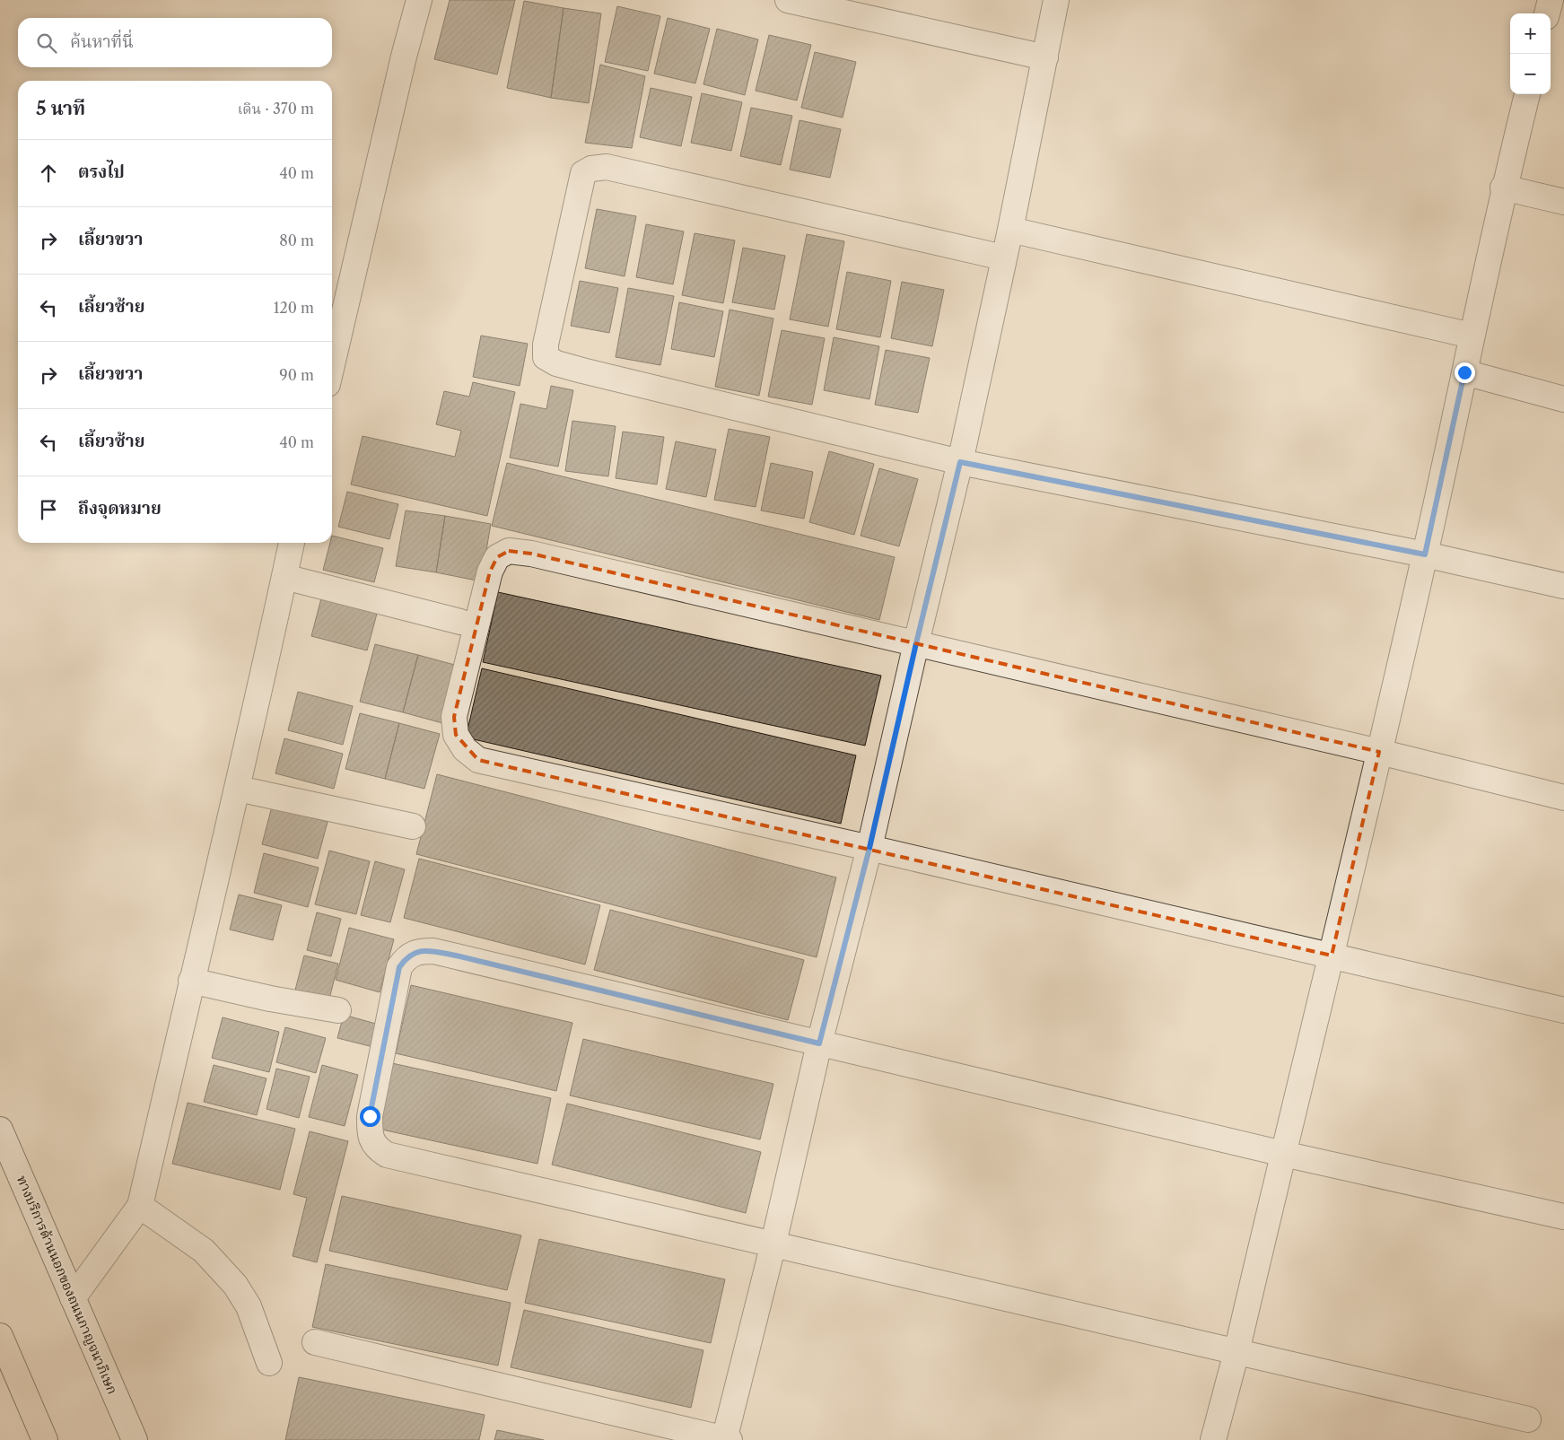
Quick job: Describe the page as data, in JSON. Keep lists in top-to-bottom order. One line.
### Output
{"streets":{"street":["ทางบริการด้านนอกของถนนกาญจนาภิเษก"]},"page":{"map_buttons":["+","−"],"search":"ค้นหาที่นี่","heading":["5 นาที","เดิน · 370 m"],"list":[["ตรงไป","40 m"],["เลี้ยวขวา","80 m"],["เลี้ยวซ้าย","120 m"],["เลี้ยวขวา","90 m"],["เลี้ยวซ้าย","40 m"],"ถึงจุดหมาย"]}}
